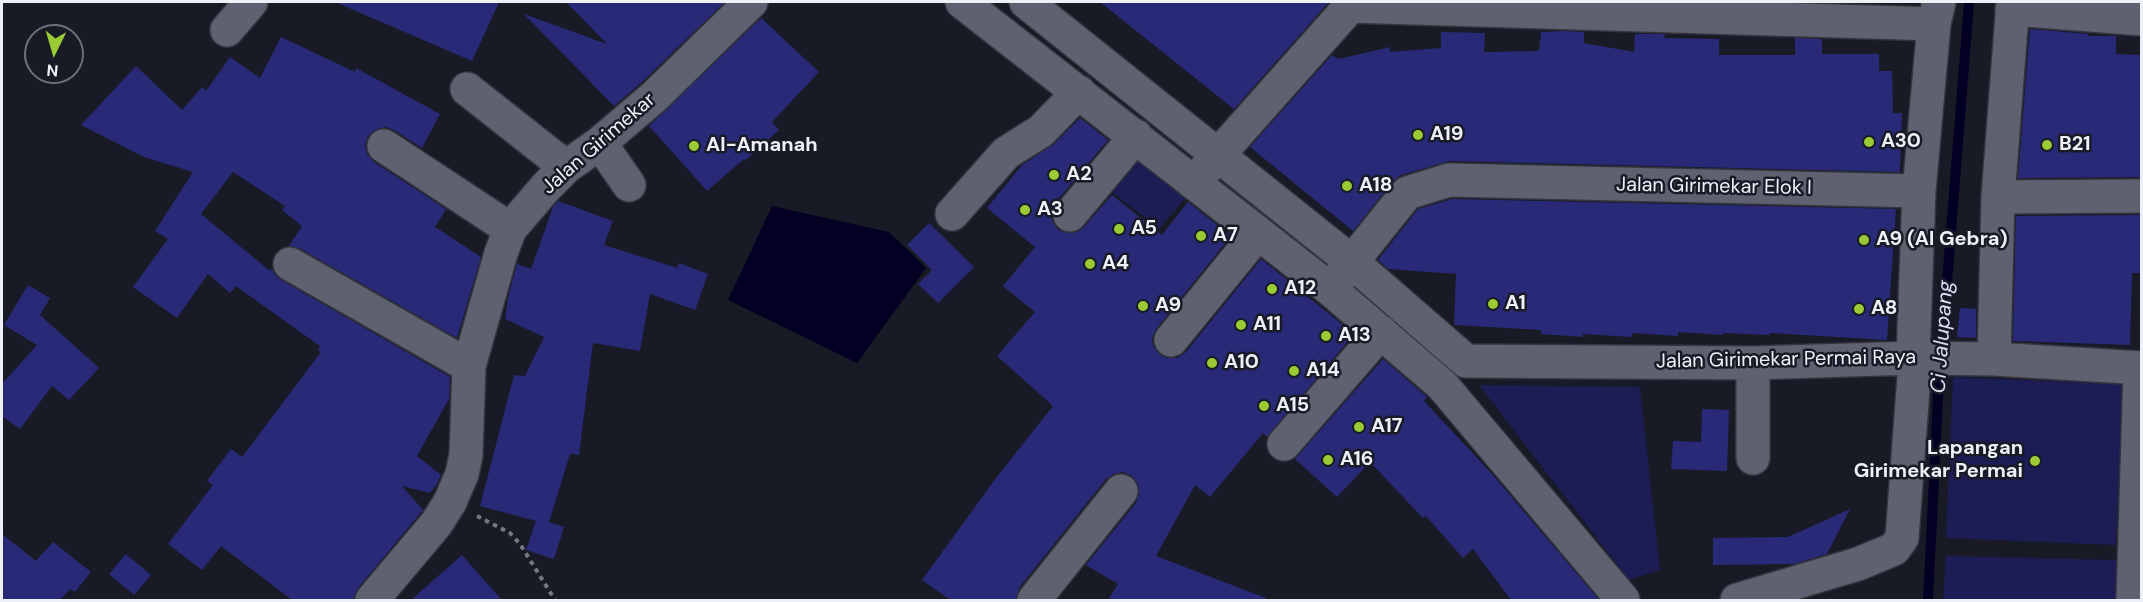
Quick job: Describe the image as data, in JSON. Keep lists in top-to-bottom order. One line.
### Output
{"streets":{"street":["Jalan Girimekar","Jalan Girimekar Elok I","Jalan Girimekar Permai Raya"]},"water":["Ci Jalupang"],"places":["A19","A30","B21","Al-Amanah","A2","A18","A3","A5","A7","A9 (Al Gebra)","A4","A12","A1","A9","A8","A11","A13","A10","A14","A15","A17","A16","Lapangan Girimekar Permai"],"north":"bottom"}
